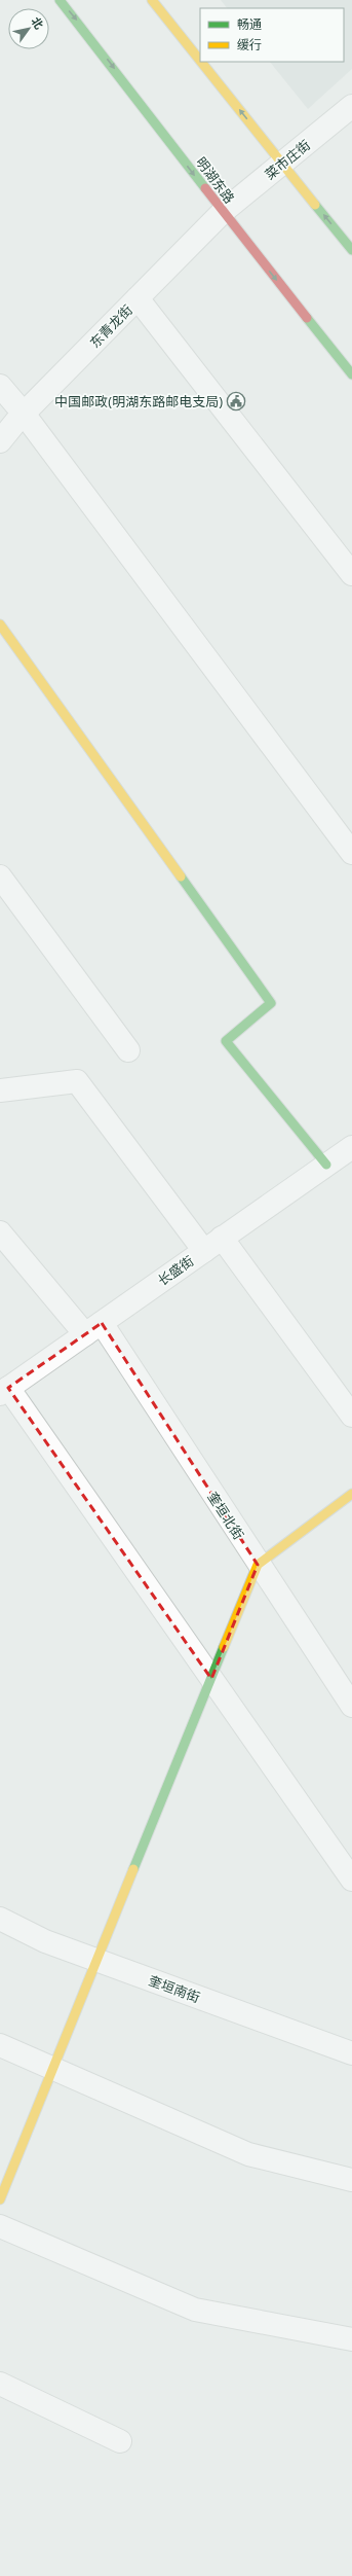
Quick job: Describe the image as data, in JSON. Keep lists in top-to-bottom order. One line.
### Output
{"streets":{"street":["菜市庄街","明湖东路","东青龙街","长盛街","奎垣北街","奎垣南街"]},"crossings":[["菜市庄街","明湖东路"],["菜市庄街","东青龙街"],["明湖东路","东青龙街"],["长盛街","奎垣北街"]],"places":{"public building":["中国邮政(明湖东路邮电支局)"]},"legend":["畅通","缓行"],"north":"top right"}
